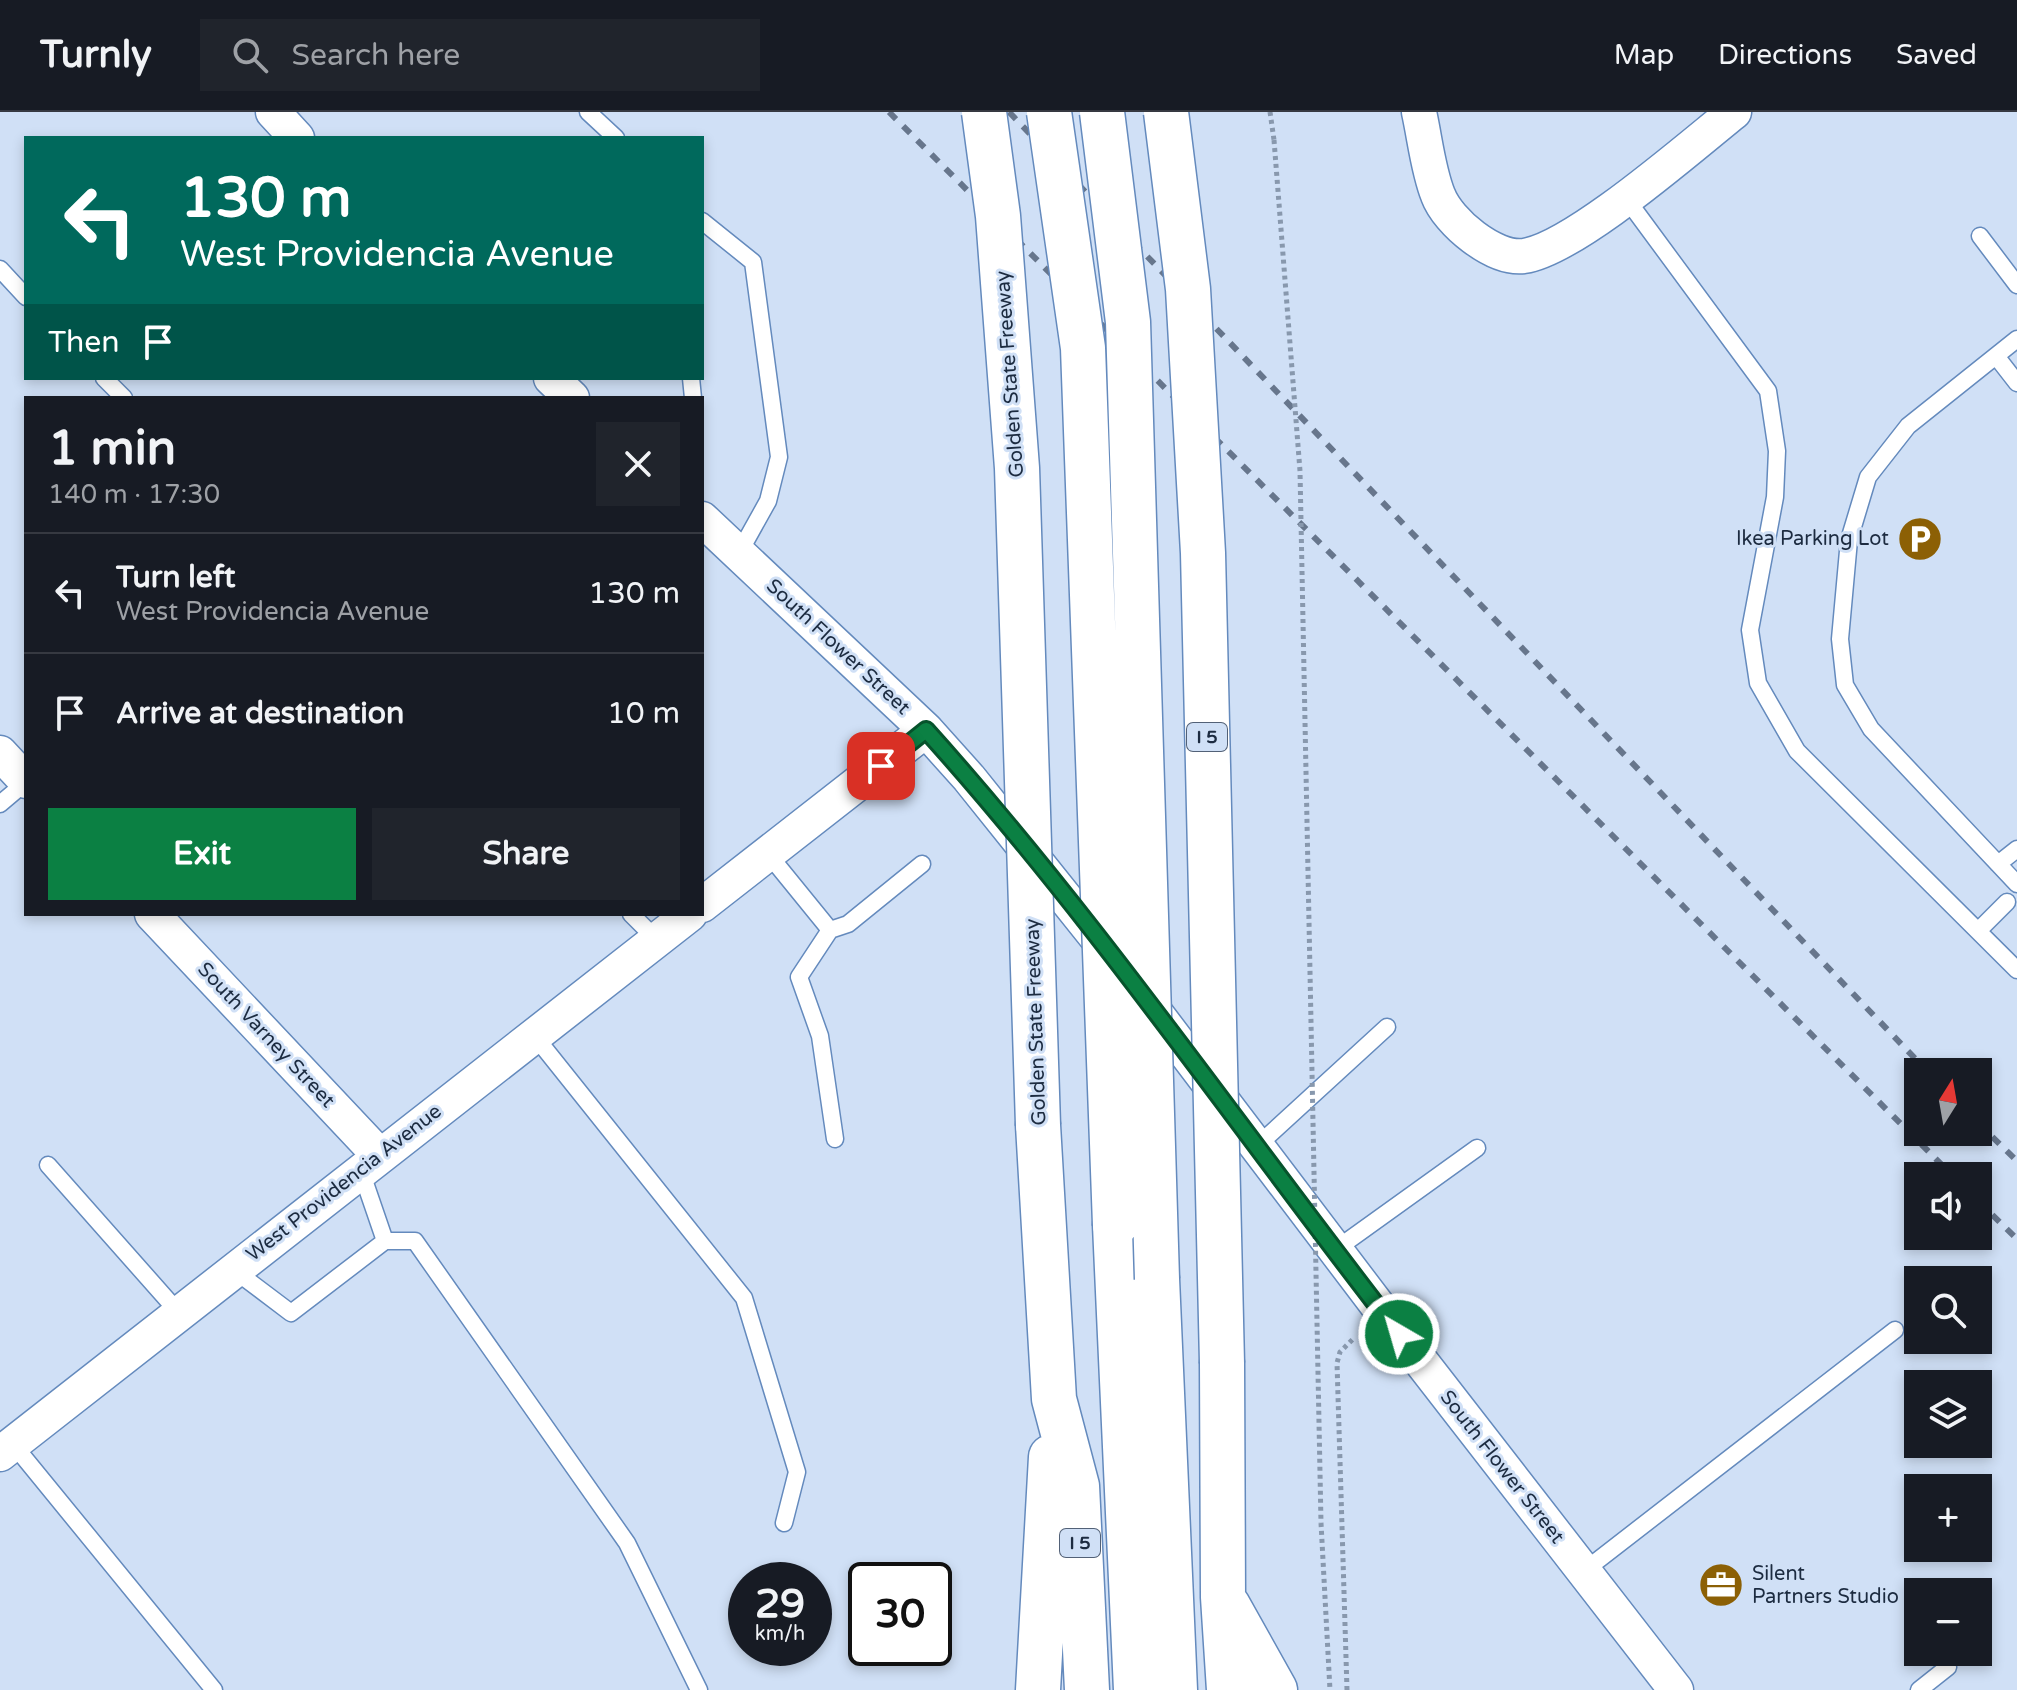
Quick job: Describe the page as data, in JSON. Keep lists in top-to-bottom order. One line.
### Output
{"streets":{"highway":["Golden State Freeway","I 5"],"street":["South Flower Street","South Varney Street","West Providencia Avenue"]},"crossings":[["South Varney Street","West Providencia Avenue"]],"places":{"parking":["Ikea Parking Lot"],"office":["Silent Partners Studio"]},"north":"top","page":{"header":"Turnly","search":"Search here","nav":["Map","Directions","Saved"],"turn":["130 m","West Providencia Avenue"],"then":"Then","heading":["1 min","140 m · 17:30"],"list":[{"name":"Turn left","note":"West Providencia Avenue","value":"130 m"},{"name":"Arrive at destination","value":"10 m"}],"buttons":["Exit","Share"],"map_buttons":["+","−"],"speed":"29 km/h","limit":"30"}}
